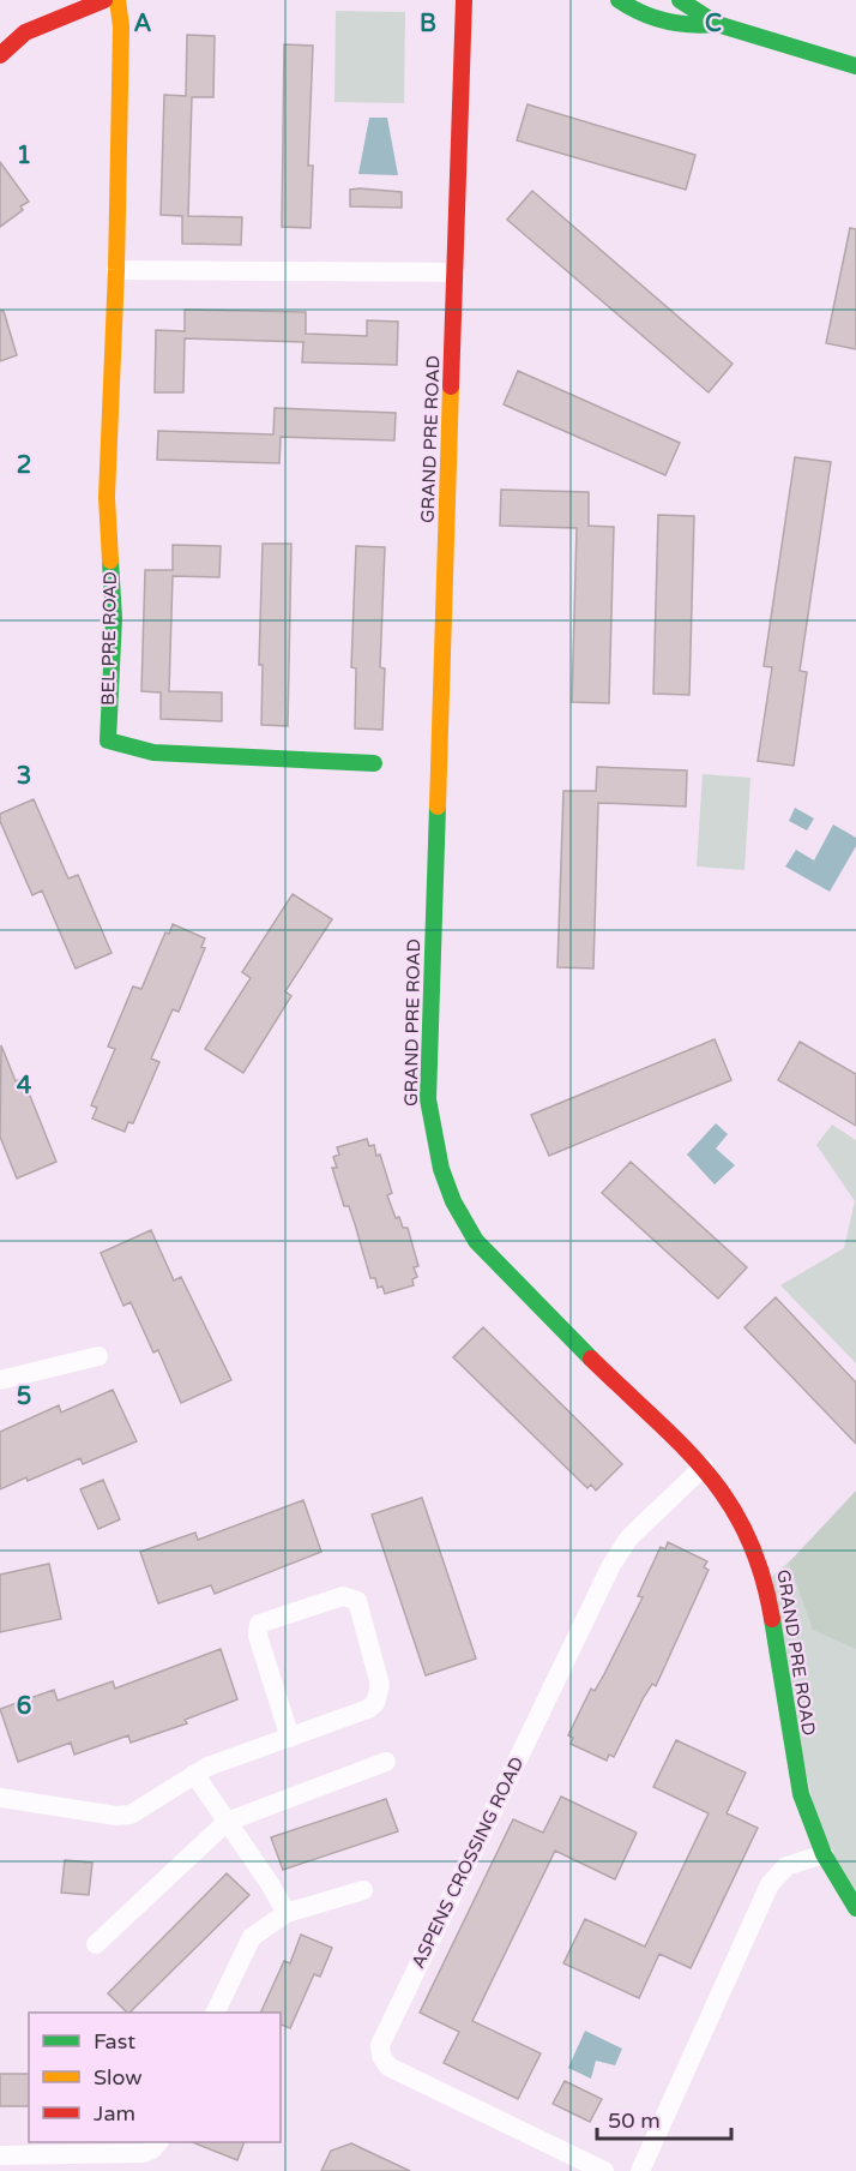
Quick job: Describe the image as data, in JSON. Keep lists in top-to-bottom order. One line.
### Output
{"streets":{"street":["GRAND PRE ROAD","BEL PRE ROAD","ASPENS CROSSING ROAD"]},"crossings":[["GRAND PRE ROAD","ASPENS CROSSING ROAD"]],"legend":["Fast","Slow","Jam"],"scale_bar":"50 m","grid":{"columns":["A","B","C"],"rows":["1","2","3","4","5","6"]}}
